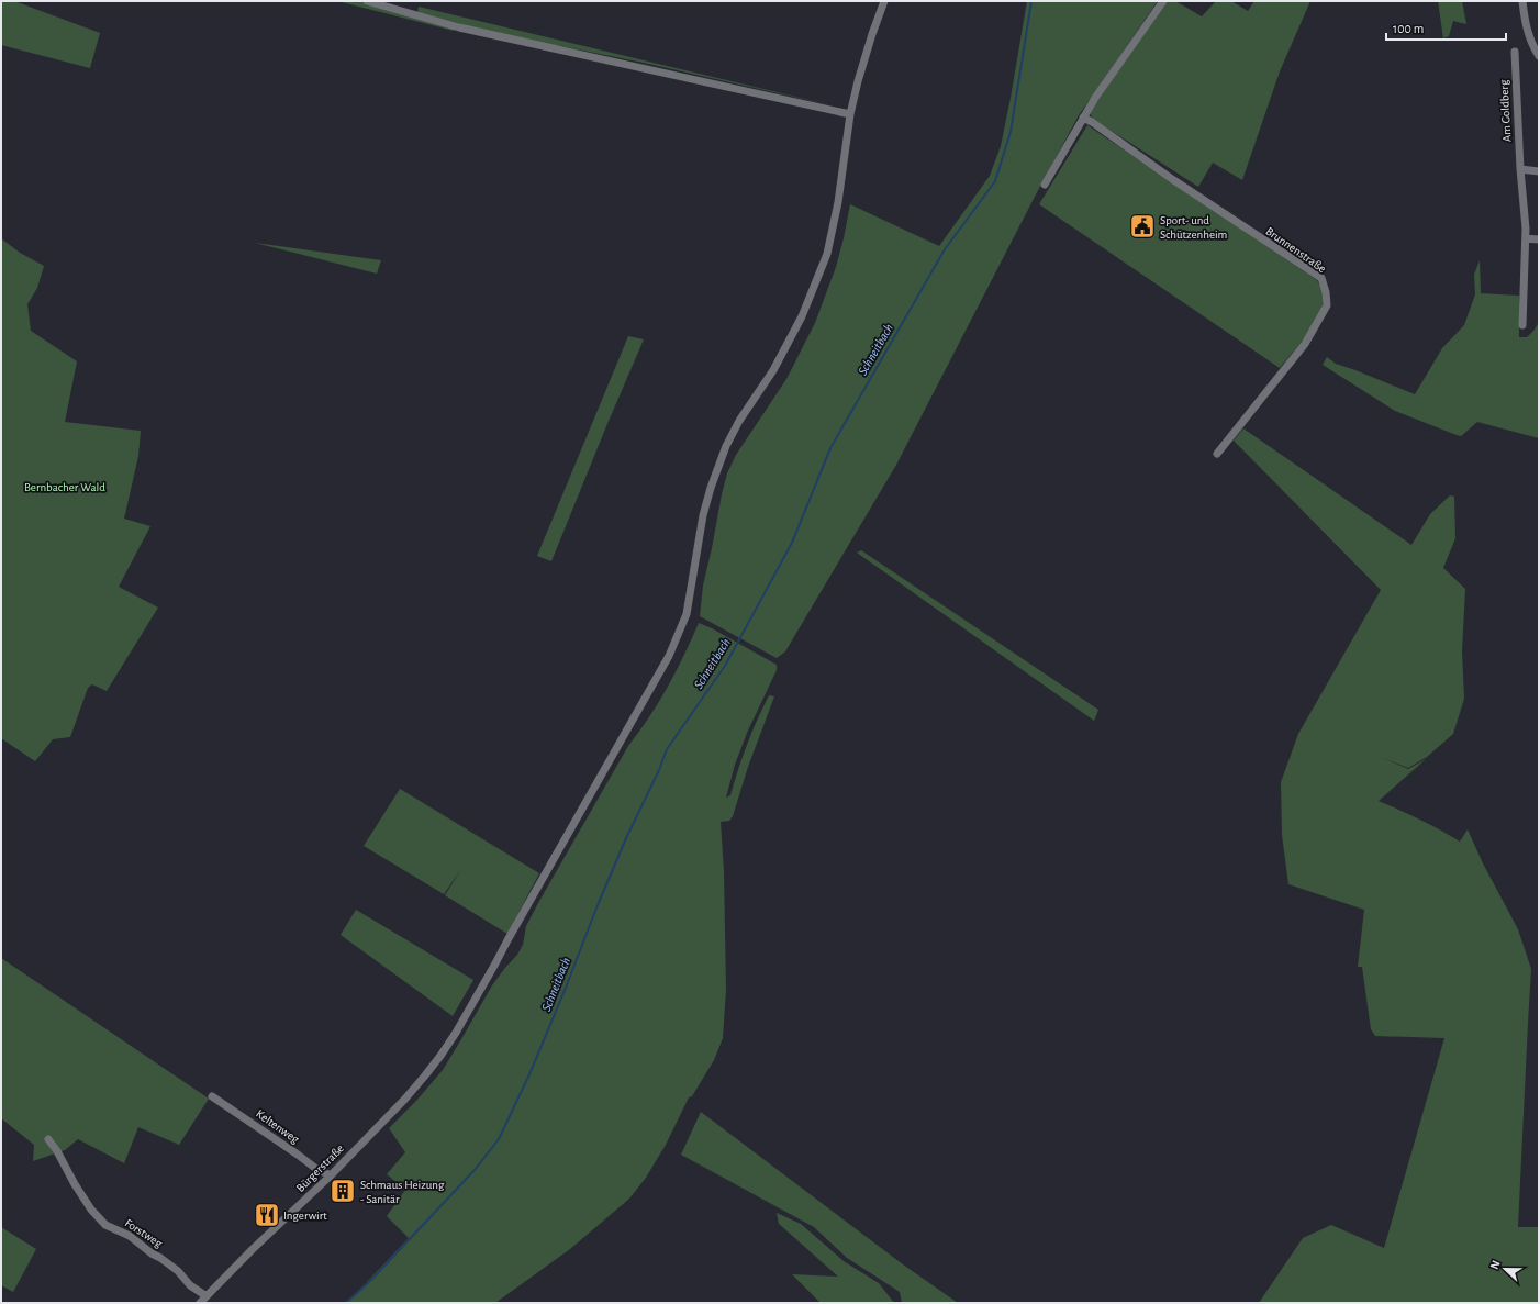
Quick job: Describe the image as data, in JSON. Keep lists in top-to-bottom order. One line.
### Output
{"streets":{"street":["Am Goldberg","Brunnenstraße","Keltenweg","Bürgerstraße","Forstweg"]},"crossings":[["Keltenweg","Bürgerstraße"],["Bürgerstraße","Forstweg"]],"water":["Schneitbach"],"parks":["Bernbacher Wald"],"places":{"public building":["Sport- und Schützenheim"],"building":["Schmaus Heizung - Sanitär"],"restaurant":["Ingerwirt"]},"scale_bar":"100 m","north":"left"}
